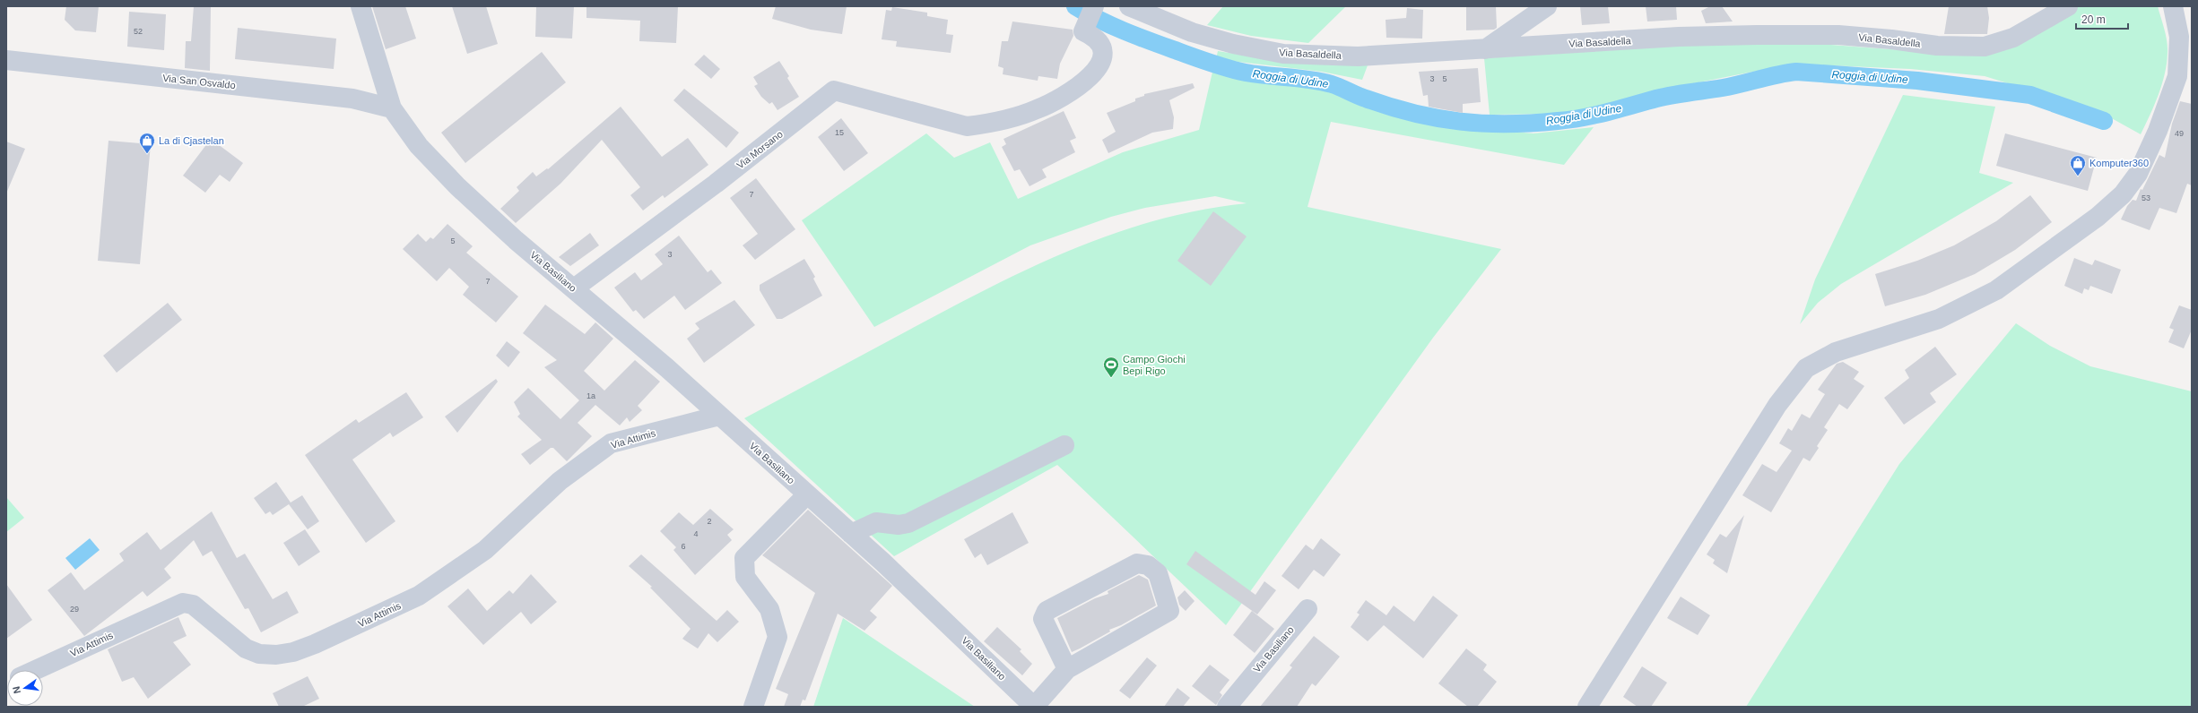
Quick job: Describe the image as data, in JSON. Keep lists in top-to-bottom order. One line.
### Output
{"streets":{"street":["Via Basaldella","Via San Osvaldo","Via Morsano","Via Basiliano","Via Attimis"]},"crossings":[["Via San Osvaldo","Via Basiliano"],["Via Morsano","Via Basiliano"],["Via Basiliano","Via Attimis"]],"water":["Roggia di Udine"],"places":{"shop":["La di Cjastelan","Komputer360"],"sports":["Campo Giochi Bepi Rigo"]},"house_numbers":["52","3","5","15","49","7","53","5","3","7","1a","2","4","6","29"],"scale_bar":"20 m","north":"left"}
